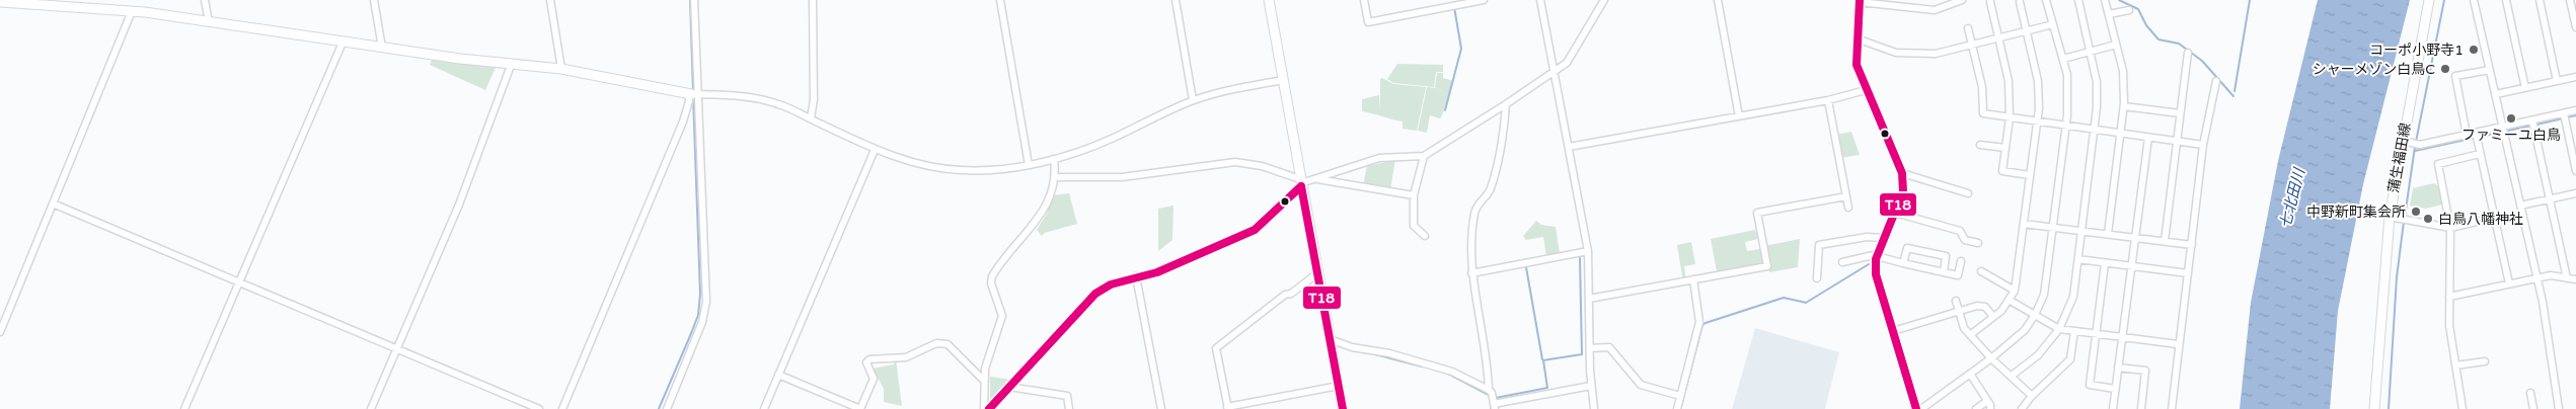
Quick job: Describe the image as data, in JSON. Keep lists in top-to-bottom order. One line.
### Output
{"streets":{"street":["蒲生福田線"]},"water":["七北田川"],"places":["コーポ小野寺1","シャーメゾン白鳥C","ファミーユ白鳥","中野新町集会所","白鳥八幡神社"],"lines":["transit line T18"]}
